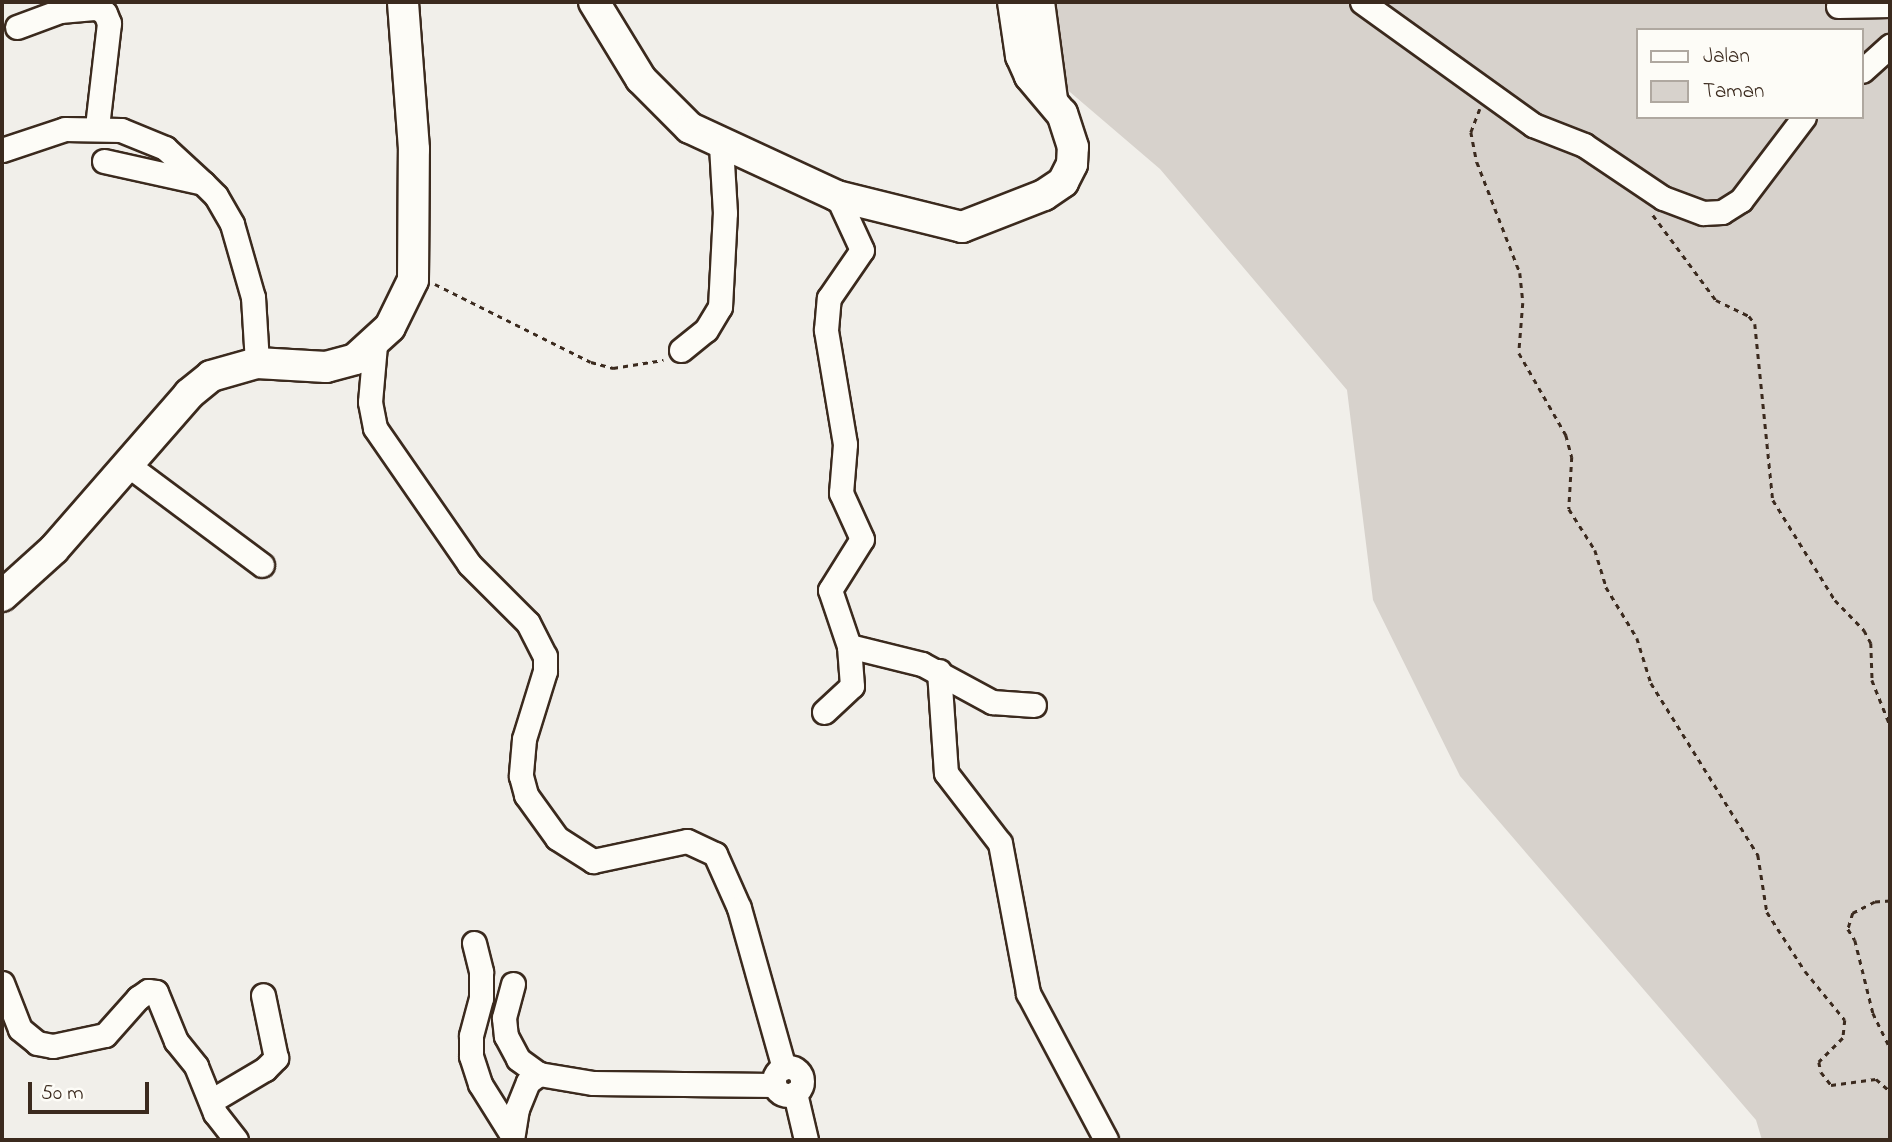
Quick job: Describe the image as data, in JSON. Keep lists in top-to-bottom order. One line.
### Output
{"legend":["Jalan","Taman"],"scale_bar":"50 m"}
